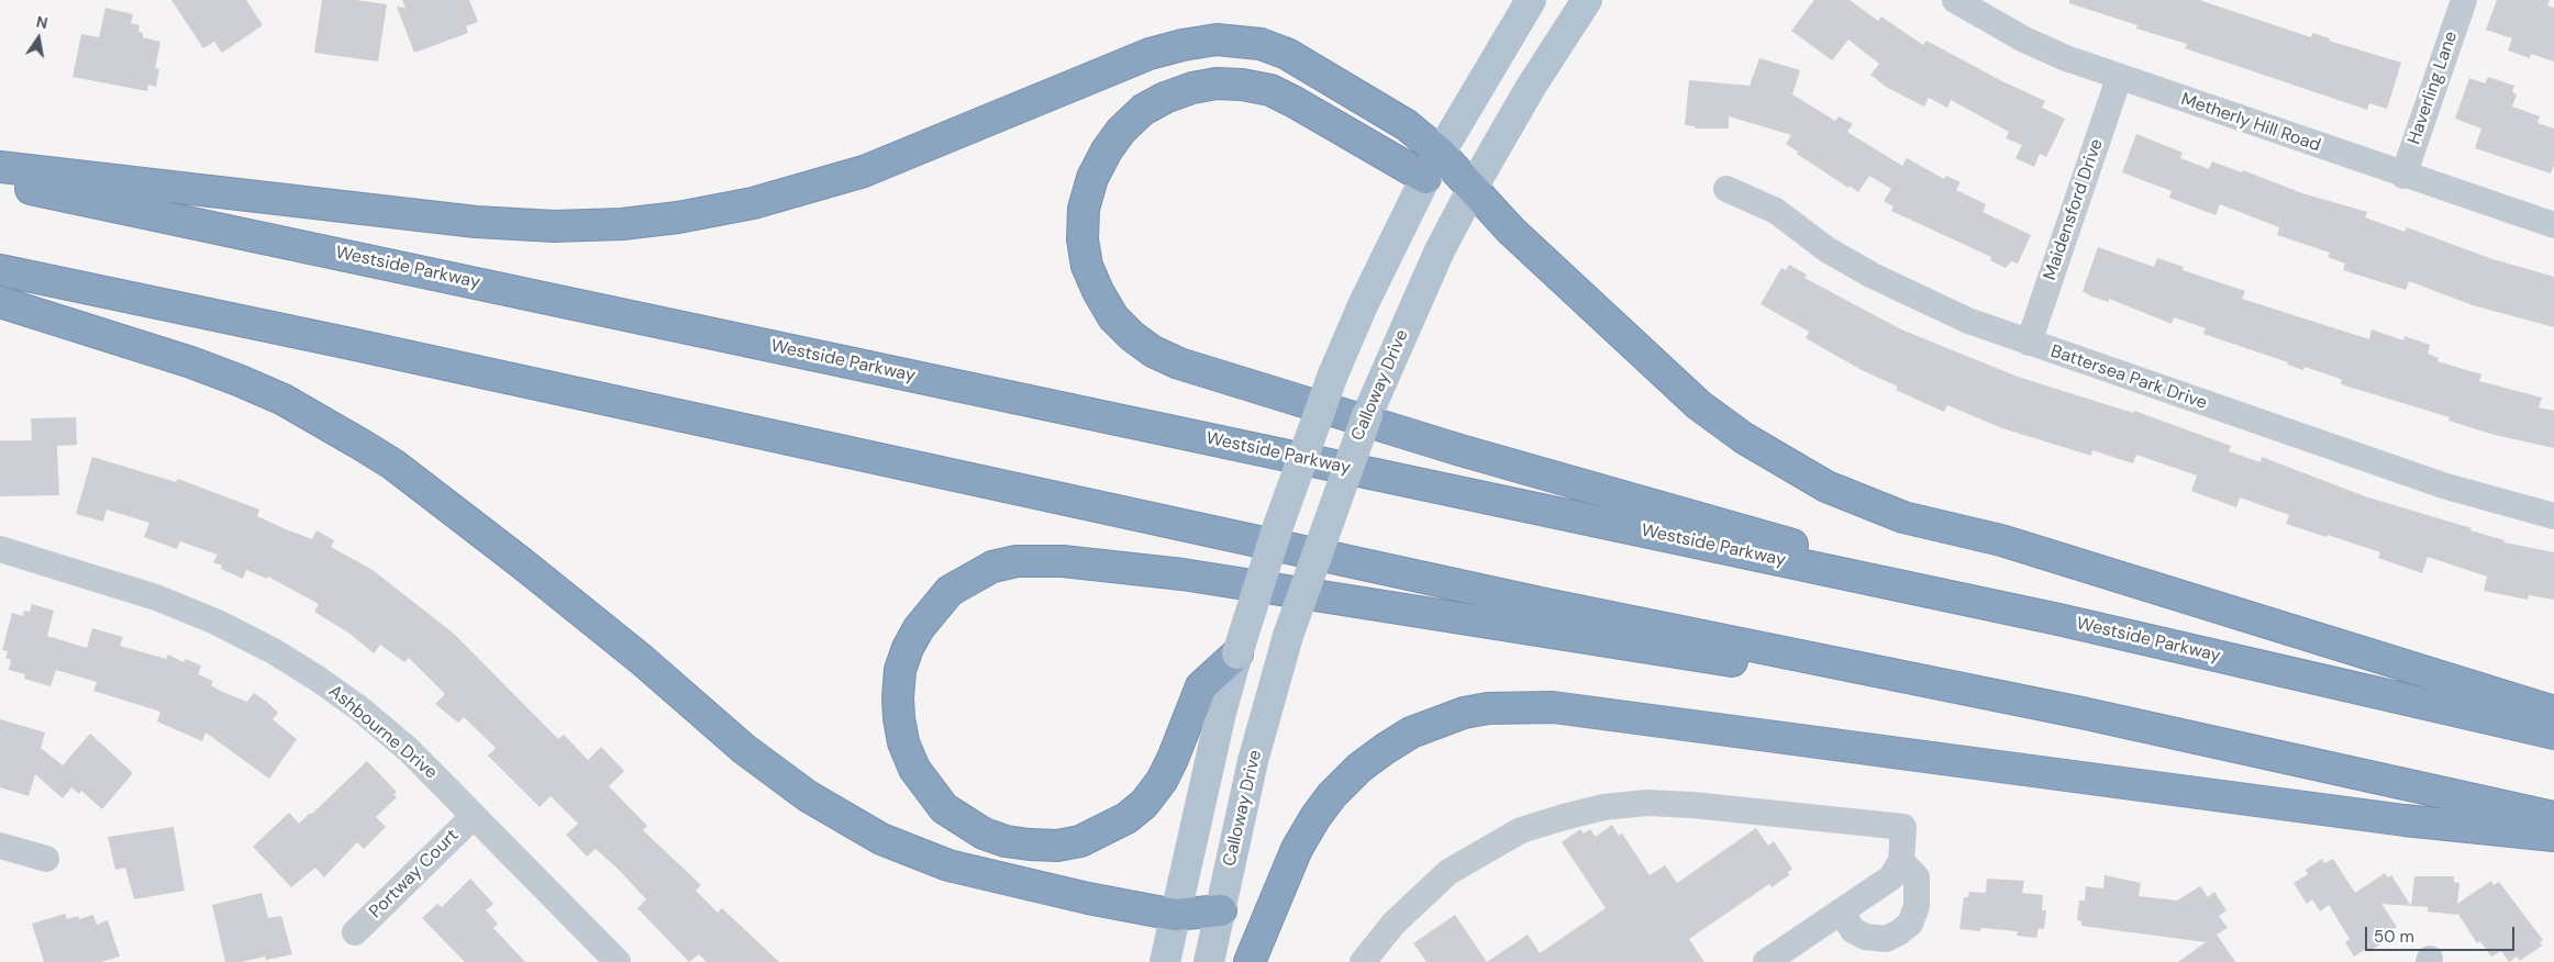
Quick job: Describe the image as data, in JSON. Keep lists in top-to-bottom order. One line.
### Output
{"streets":{"highway":["Westside Parkway"],"main road":["Calloway Drive"],"street":["Haverling Lane","Metherly Hill Road","Maidensford Drive","Battersea Park Drive","Ashbourne Drive","Portway Court"]},"crossings":[["Haverling Lane","Metherly Hill Road"],["Metherly Hill Road","Maidensford Drive"],["Maidensford Drive","Battersea Park Drive"],["Ashbourne Drive","Portway Court"]],"scale_bar":"50 m","north":"top"}
